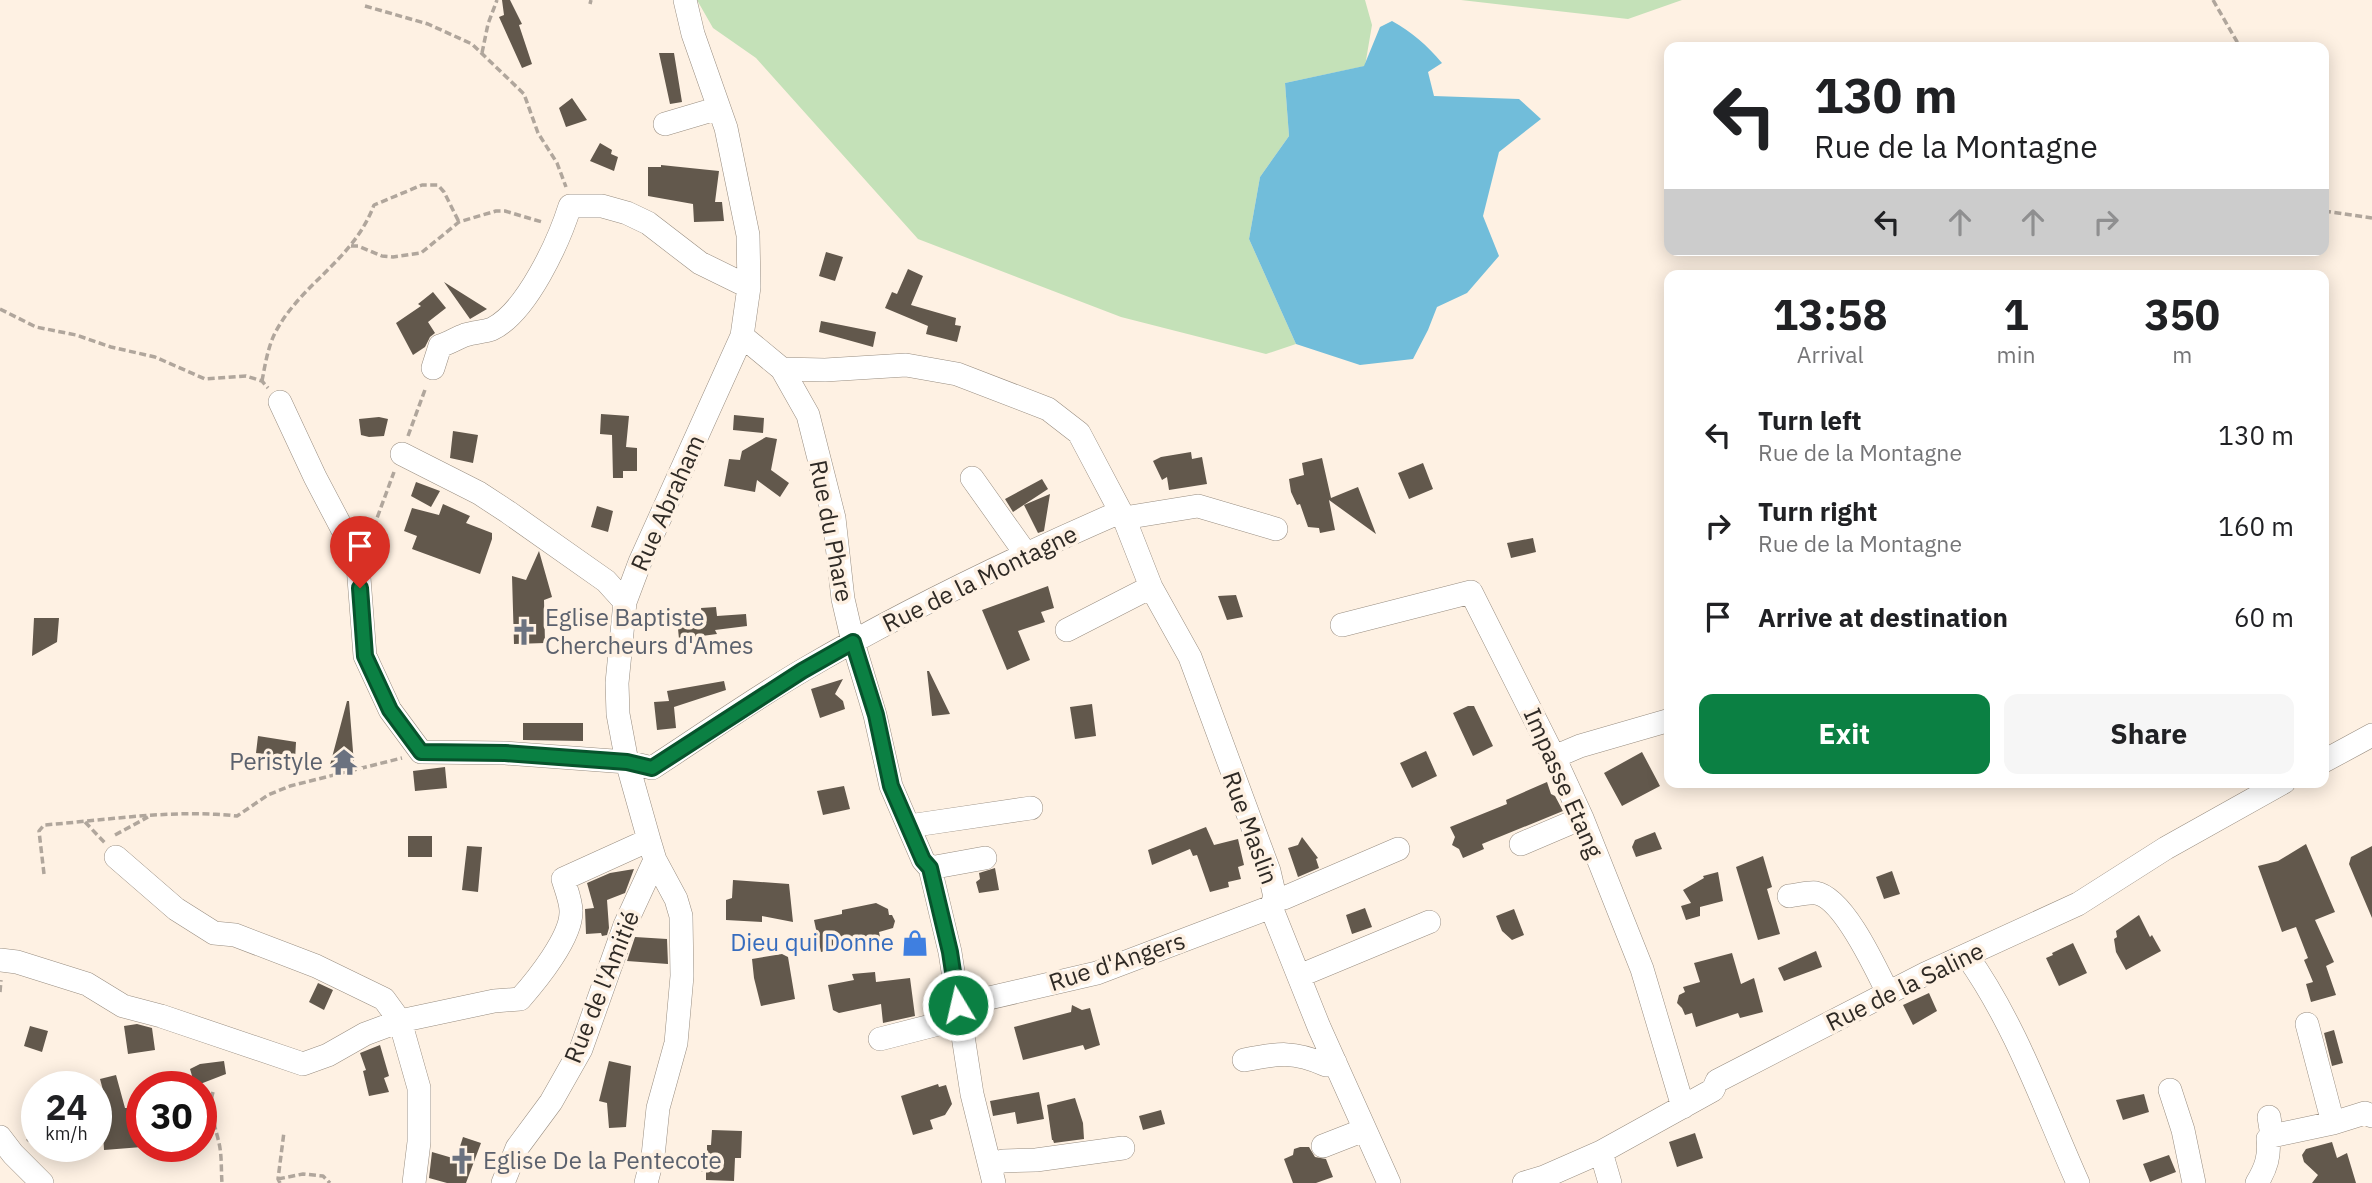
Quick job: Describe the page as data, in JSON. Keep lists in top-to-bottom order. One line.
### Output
{"streets":{"street":["Rue Abraham","Rue du Phare","Rue de la Montagne","Impasse Etang","Rue Maslin","Rue d'Angers","Rue de l'Amitié","Rue de la Saline"]},"crossings":[["Rue Abraham","Rue de la Montagne"],["Rue Abraham","Rue de l'Amitié"],["Rue du Phare","Rue de la Montagne"],["Rue du Phare","Rue Maslin"],["Rue du Phare","Rue d'Angers"],["Rue de la Montagne","Rue Maslin"],["Impasse Etang","Rue de la Saline"],["Rue Maslin","Rue d'Angers"]],"places":{"church":["Eglise Baptiste Chercheurs d'Ames","Eglise De la Pentecote"],"temple":["Peristyle"],"shop":["Dieu qui Donne"]},"page":{"turn":["130 m","Rue de la Montagne"],"eta":["13:58","Arrival","1","min","350","m"],"list":[{"name":"Turn left","note":"Rue de la Montagne","value":"130 m"},{"name":"Turn right","note":"Rue de la Montagne","value":"160 m"},{"name":"Arrive at destination","value":"60 m"}],"buttons":["Exit","Share"],"speed":"24 km/h","limit":"30"}}
